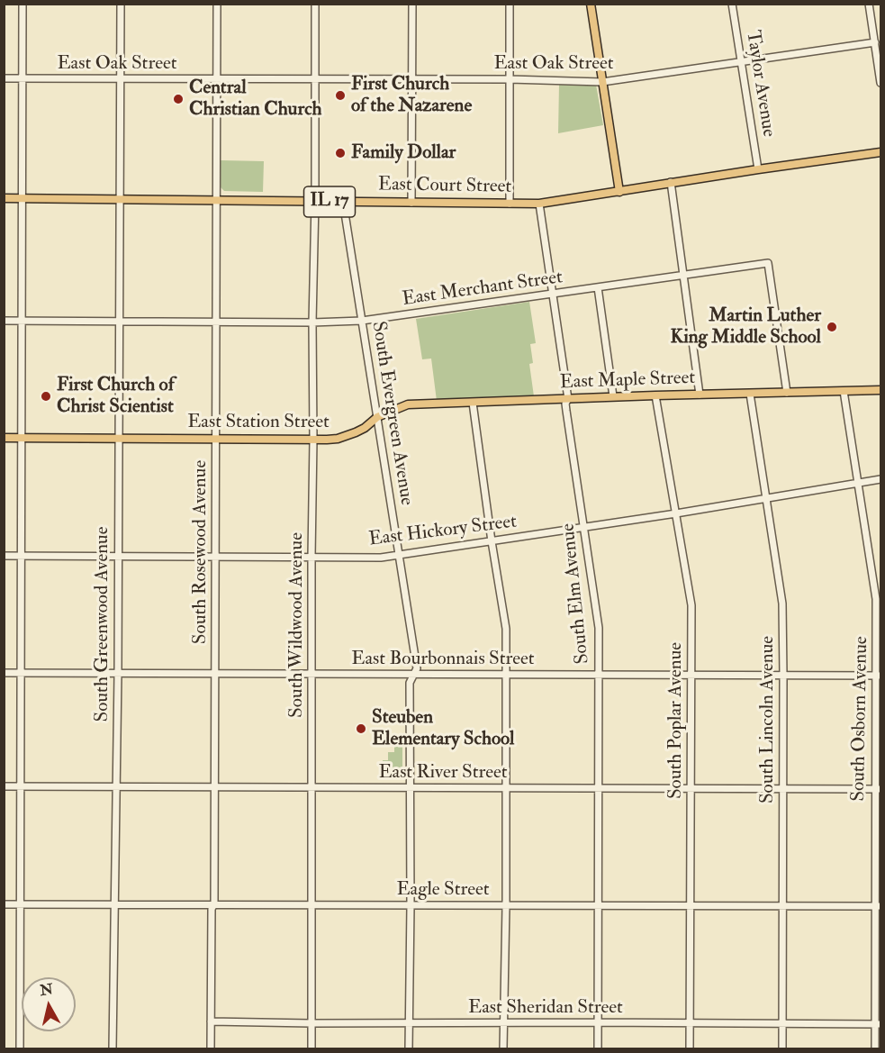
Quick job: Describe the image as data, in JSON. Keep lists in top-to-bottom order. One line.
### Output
{"streets":{"main road":["East Court Street","IL 17","East Maple Street","East Station Street"],"street":["East Oak Street","Taylor Avenue","East Merchant Street","South Evergreen Avenue","East Hickory Street","South Rosewood Avenue","South Elm Avenue","South Greenwood Avenue","South Wildwood Avenue","East Bourbonnais Street","South Osborn Avenue","South Lincoln Avenue","South Poplar Avenue","East River Street","Eagle Street","East Sheridan Street"]},"crossings":[["East Oak Street","Taylor Avenue"],["East Oak Street","South Rosewood Avenue"],["East Oak Street","South Greenwood Avenue"],["East Oak Street","South Wildwood Avenue"],["Taylor Avenue","East Court Street"],["East Court Street","South Evergreen Avenue"],["East Court Street","South Rosewood Avenue"],["East Court Street","South Elm Avenue"],["East Court Street","South Greenwood Avenue"],["East Court Street","South Wildwood Avenue"],["East Merchant Street","East Maple Street"],["East Merchant Street","South Evergreen Avenue"],["East Merchant Street","South Rosewood Avenue"],["East Merchant Street","South Elm Avenue"],["East Merchant Street","South Greenwood Avenue"],["East Merchant Street","South Wildwood Avenue"],["East Maple Street","South Evergreen Avenue"],["East Maple Street","East Station Street"],["East Maple Street","South Elm Avenue"],["East Maple Street","South Osborn Avenue"],["East Maple Street","South Lincoln Avenue"],["East Maple Street","South Poplar Avenue"],["South Evergreen Avenue","East Station Street"],["South Evergreen Avenue","East Hickory Street"],["South Evergreen Avenue","East Bourbonnais Street"],["South Evergreen Avenue","East River Street"],["South Evergreen Avenue","Eagle Street"],["South Evergreen Avenue","East Sheridan Street"],["East Station Street","South Rosewood Avenue"],["East Station Street","South Greenwood Avenue"],["East Station Street","South Wildwood Avenue"],["East Hickory Street","South Rosewood Avenue"],["East Hickory Street","South Elm Avenue"],["East Hickory Street","South Greenwood Avenue"],["East Hickory Street","South Wildwood Avenue"],["East Hickory Street","South Osborn Avenue"],["East Hickory Street","South Lincoln Avenue"],["East Hickory Street","South Poplar Avenue"],["South Rosewood Avenue","East Bourbonnais Street"],["South Rosewood Avenue","East River Street"],["South Rosewood Avenue","Eagle Street"],["South Rosewood Avenue","East Sheridan Street"],["South Elm Avenue","East Bourbonnais Street"],["South Elm Avenue","East River Street"],["South Elm Avenue","Eagle Street"],["South Elm Avenue","East Sheridan Street"],["South Greenwood Avenue","East Bourbonnais Street"],["South Greenwood Avenue","East River Street"],["South Greenwood Avenue","Eagle Street"],["South Wildwood Avenue","East Bourbonnais Street"],["South Wildwood Avenue","East River Street"],["South Wildwood Avenue","Eagle Street"],["South Wildwood Avenue","East Sheridan Street"],["East Bourbonnais Street","South Osborn Avenue"],["East Bourbonnais Street","South Lincoln Avenue"],["East Bourbonnais Street","South Poplar Avenue"],["South Osborn Avenue","East River Street"],["South Osborn Avenue","Eagle Street"],["South Osborn Avenue","East Sheridan Street"],["South Lincoln Avenue","East River Street"],["South Lincoln Avenue","Eagle Street"],["South Lincoln Avenue","East Sheridan Street"],["South Poplar Avenue","East River Street"],["South Poplar Avenue","Eagle Street"],["South Poplar Avenue","East Sheridan Street"]],"places":["First Church of the Nazarene","Central Christian Church","Family Dollar","Martin Luther King Middle School","First Church of Christ Scientist","Steuben Elementary School"],"north":"top"}
